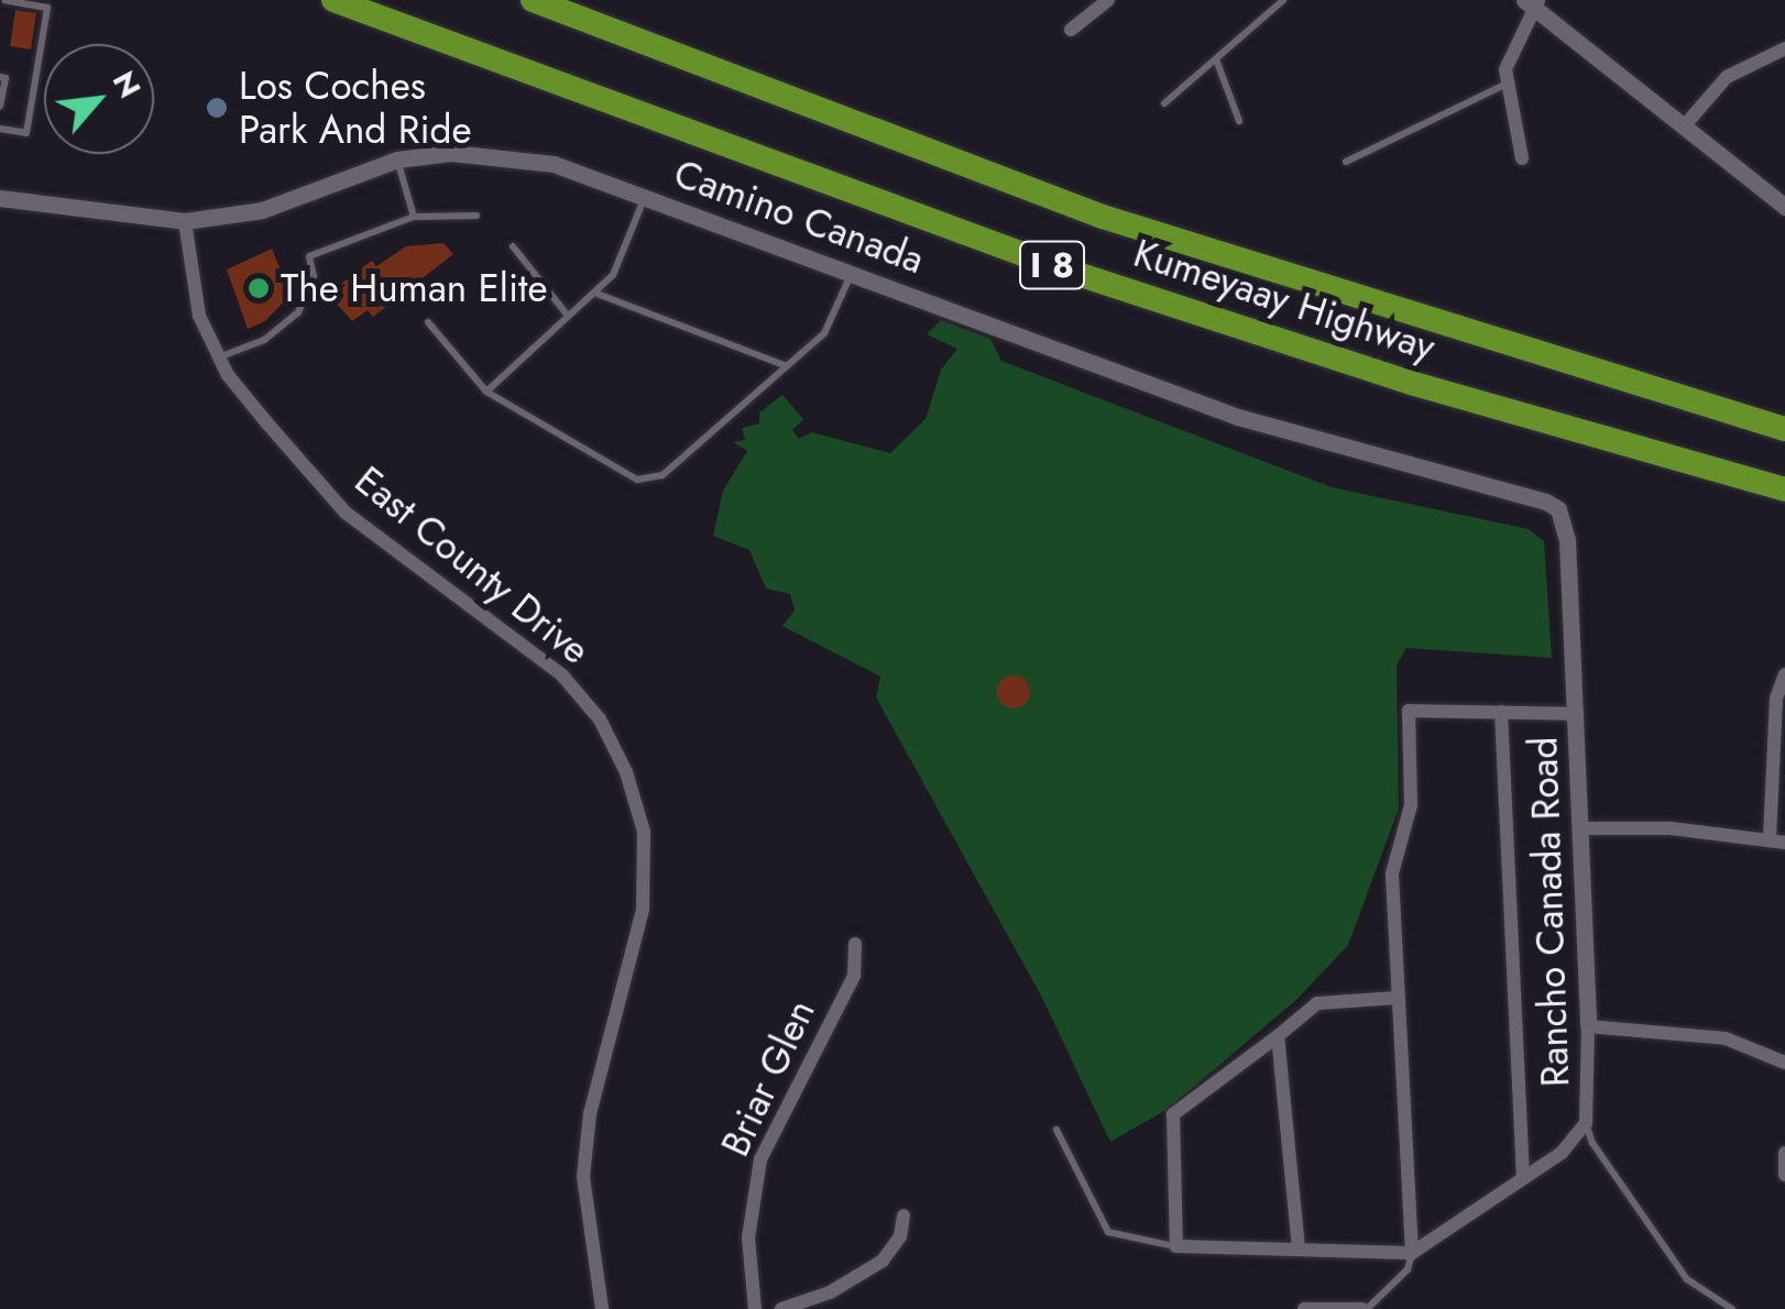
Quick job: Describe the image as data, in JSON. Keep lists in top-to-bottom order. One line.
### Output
{"streets":{"highway":["I 8","Kumeyaay Highway"],"street":["Camino Canada","East County Drive","Rancho Canada Road","Briar Glen"]},"crossings":[["Camino Canada","East County Drive"],["Camino Canada","Rancho Canada Road"]],"places":["Los Coches Park And Ride","The Human Elite"],"north":"top right"}
